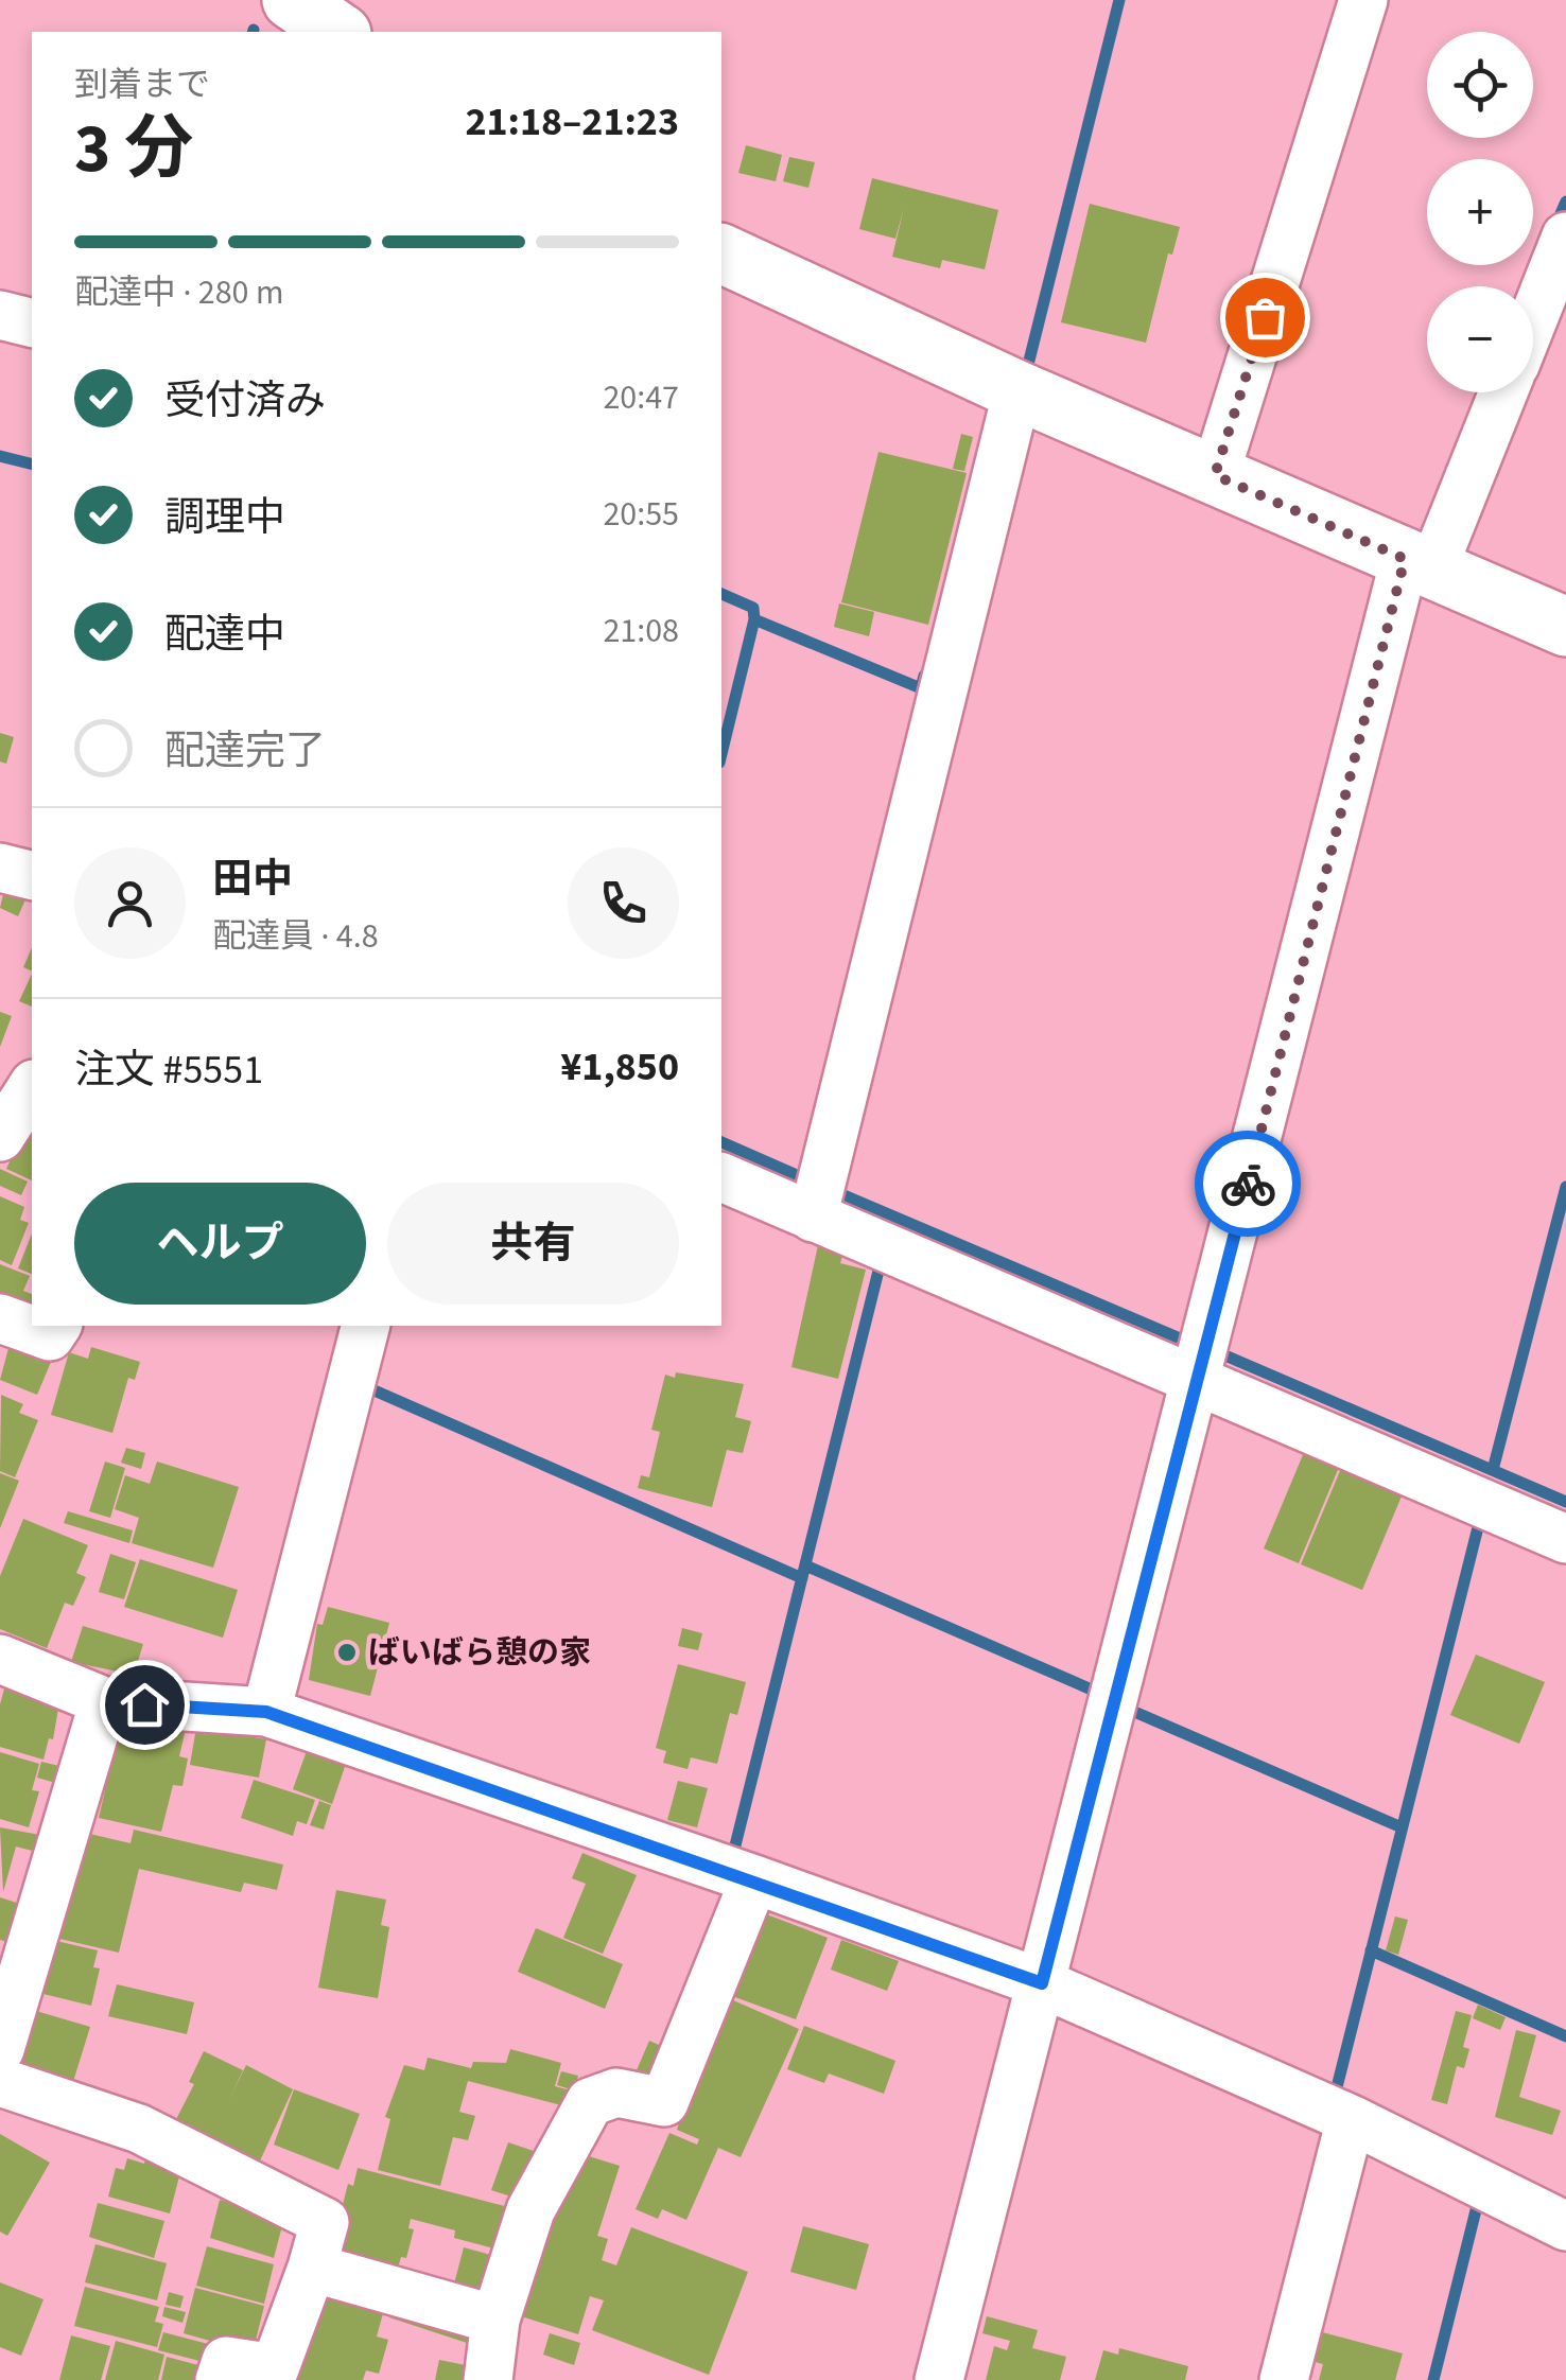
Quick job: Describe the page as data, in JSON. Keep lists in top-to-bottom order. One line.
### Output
{"places":["ばいばら憩の家"],"page":{"map_buttons":["+","−"],"heading":["3 分","到着まで","21:18–21:23"],"panel":["田中","配達員 · 4.8","注文 #5551","¥1,850"],"bar":"配達中 · 280 m","list":[["受付済み","20:47"],["調理中","20:55"],["配達中","21:08"],"配達完了"],"buttons":["ヘルプ","共有"]}}
